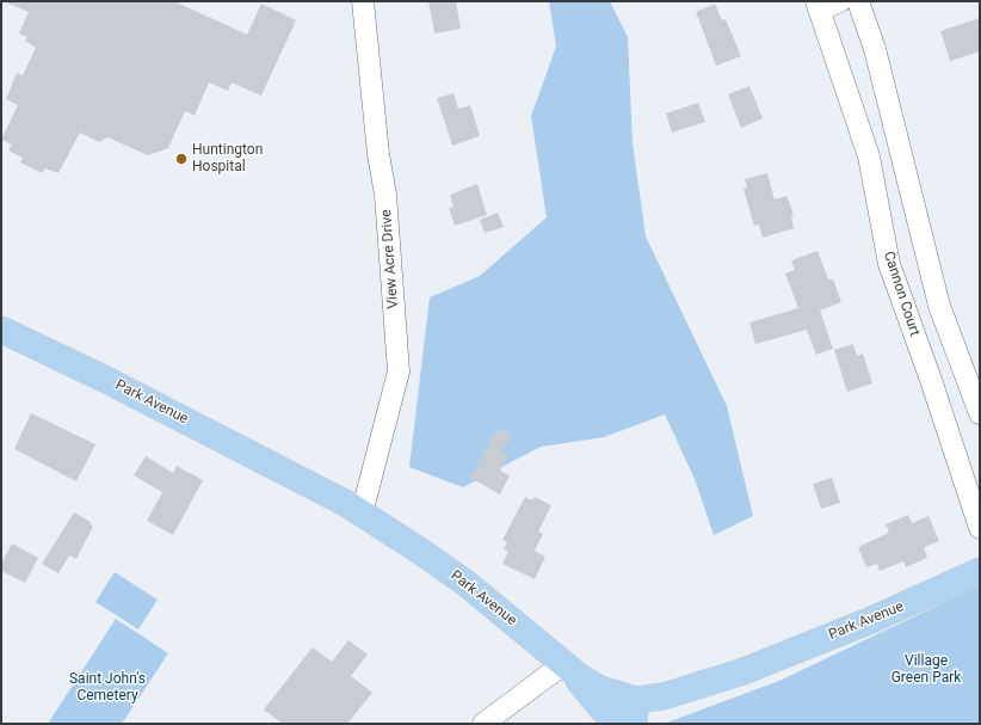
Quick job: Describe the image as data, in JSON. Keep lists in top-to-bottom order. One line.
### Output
{"streets":{"main road":["Park Avenue"],"street":["View Acre Drive","Cannon Court"]},"crossings":[["View Acre Drive","Park Avenue"]],"parks":["Village Green Park","Saint John's Cemetery"],"places":["Huntington Hospital"]}
